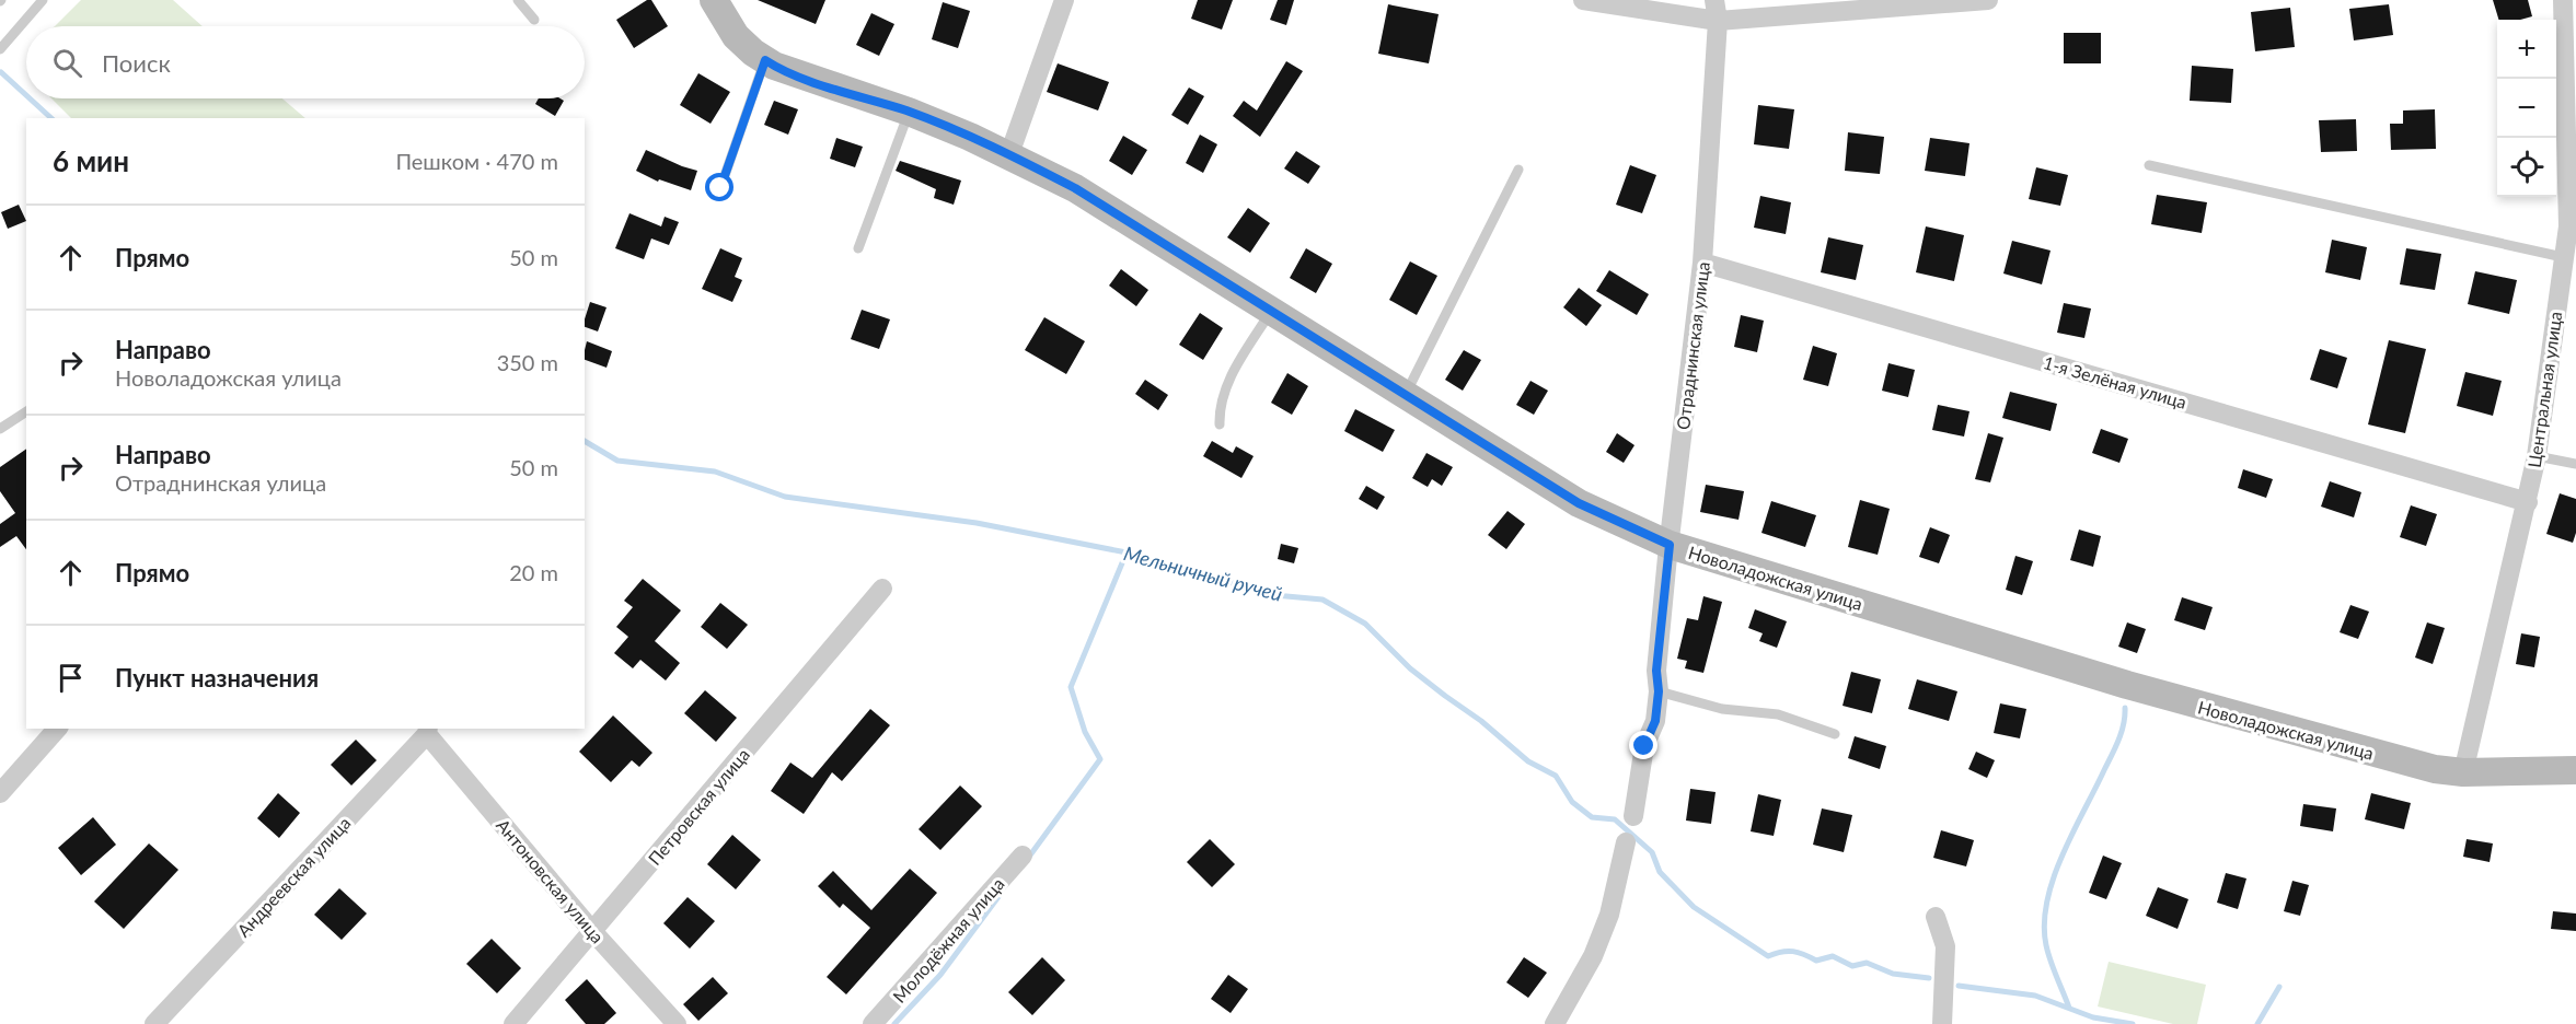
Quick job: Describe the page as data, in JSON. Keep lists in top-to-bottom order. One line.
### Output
{"streets":{"street":["Отраднинская улица","1-я Зелёная улица","Центральная улица","Новоладожская улица","Петровская улица","Андреевская улица","Антоновская улица","Молодёжная улица"]},"crossings":[["Отраднинская улица","1-я Зелёная улица"],["Отраднинская улица","Новоладожская улица"],["1-я Зелёная улица","Центральная улица"],["Центральная улица","Новоладожская улица"],["Петровская улица","Антоновская улица"],["Андреевская улица","Антоновская улица"]],"water":["Мельничный ручей"],"page":{"map_buttons":["+","−"],"search":"Поиск","heading":["6 мин","Пешком · 470 m"],"list":[["Прямо","50 m"],["Направо","Новоладожская улица","350 m"],["Направо","Отраднинская улица","50 m"],["Прямо","20 m"],"Пункт назначения"]}}
